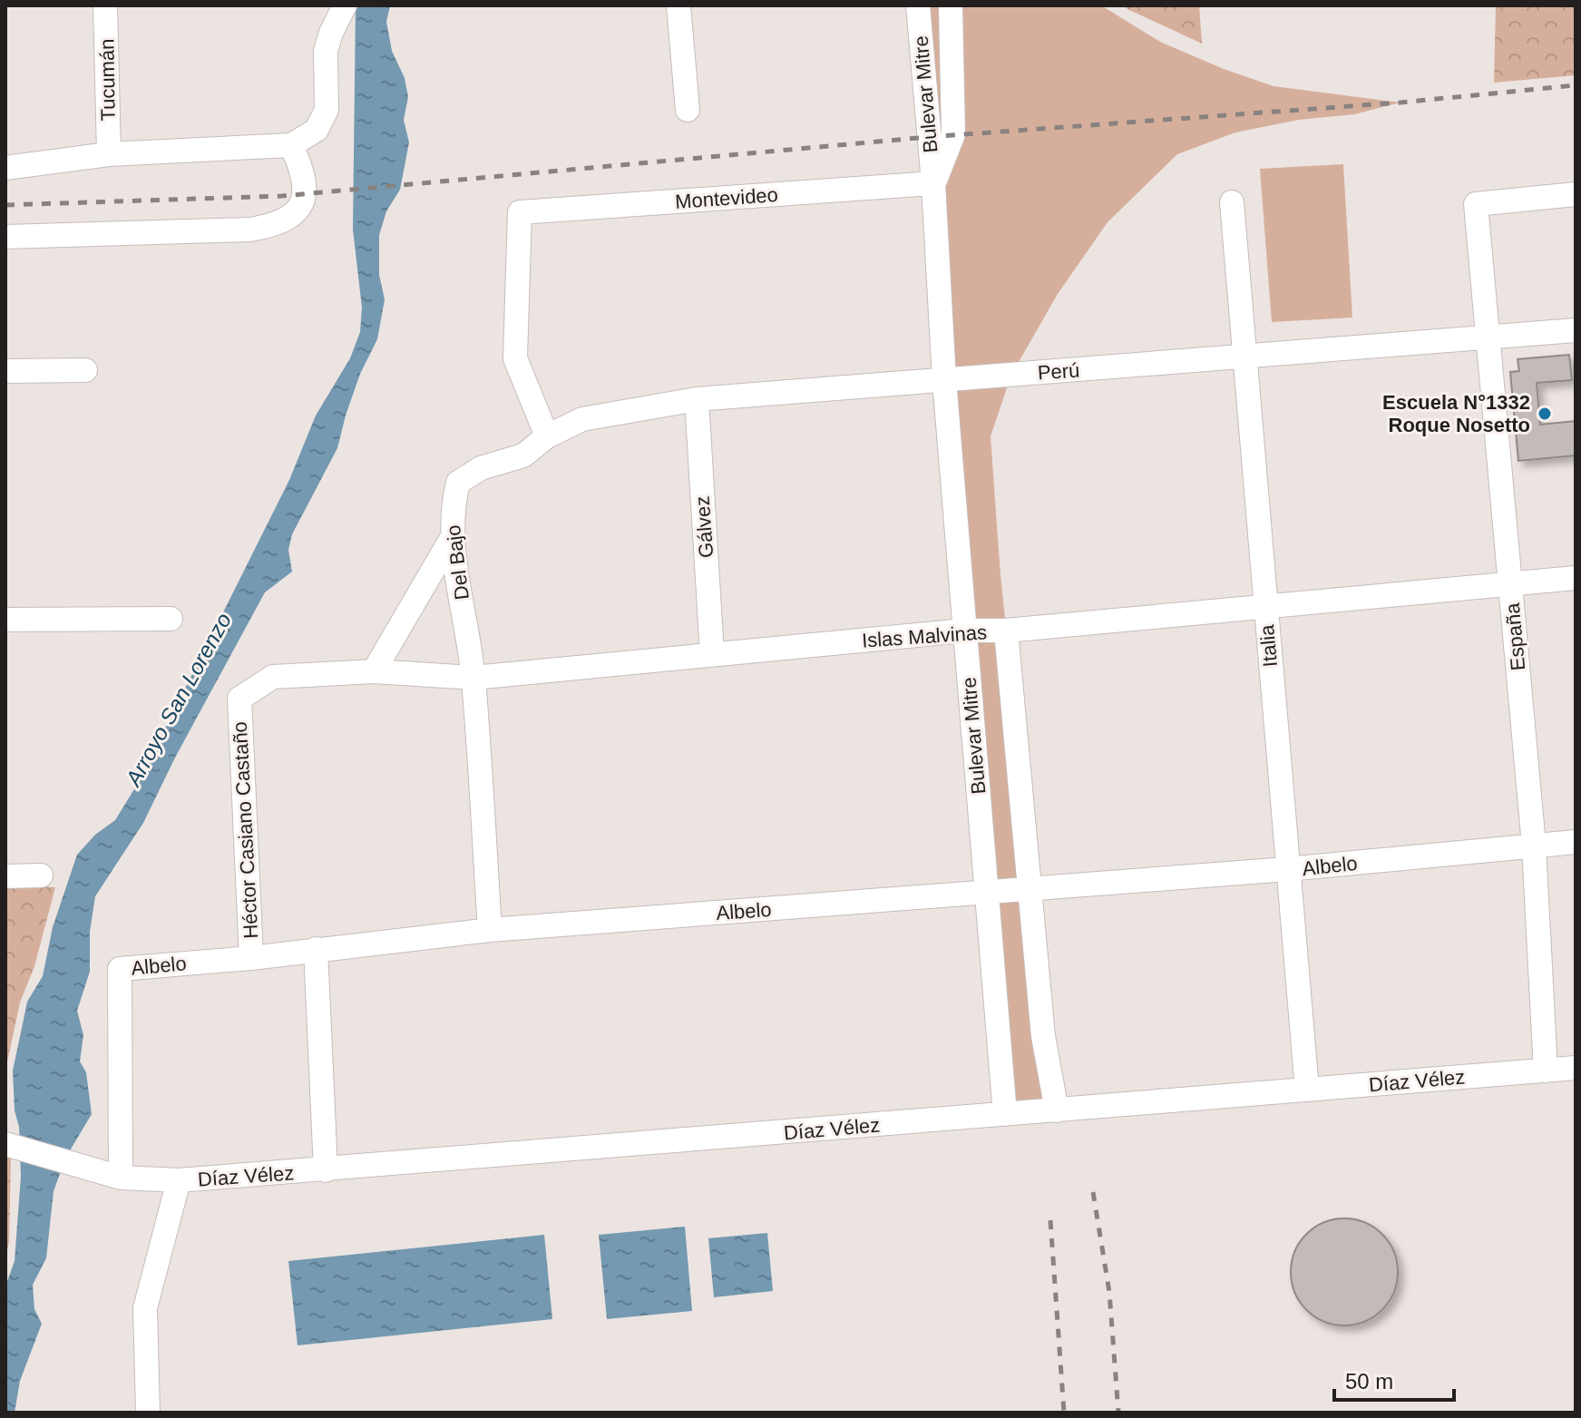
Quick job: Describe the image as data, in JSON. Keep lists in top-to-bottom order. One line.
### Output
{"streets":{"street":["Tucumán","Bulevar Mitre","Montevideo","Perú","Gálvez","Del Bajo","Islas Malvinas","España","Italia","Héctor Casiano Castaño","Albelo","Díaz Vélez"]},"crossings":[["Bulevar Mitre","Montevideo"],["Bulevar Mitre","Perú"],["Bulevar Mitre","Islas Malvinas"],["Bulevar Mitre","Albelo"],["Bulevar Mitre","Díaz Vélez"],["Montevideo","Perú"],["Montevideo","Del Bajo"],["Perú","Gálvez"],["Perú","Del Bajo"],["Perú","España"],["Perú","Italia"],["Gálvez","Islas Malvinas"],["Del Bajo","Islas Malvinas"],["Del Bajo","Albelo"],["Islas Malvinas","España"],["Islas Malvinas","Italia"],["Islas Malvinas","Héctor Casiano Castaño"],["España","Albelo"],["España","Díaz Vélez"],["Italia","Albelo"],["Italia","Díaz Vélez"],["Héctor Casiano Castaño","Albelo"],["Albelo","Díaz Vélez"]],"water":["Arroyo San Lorenzo"],"places":["Escuela N°1332 Roque Nosetto"],"scale_bar":"50 m"}
